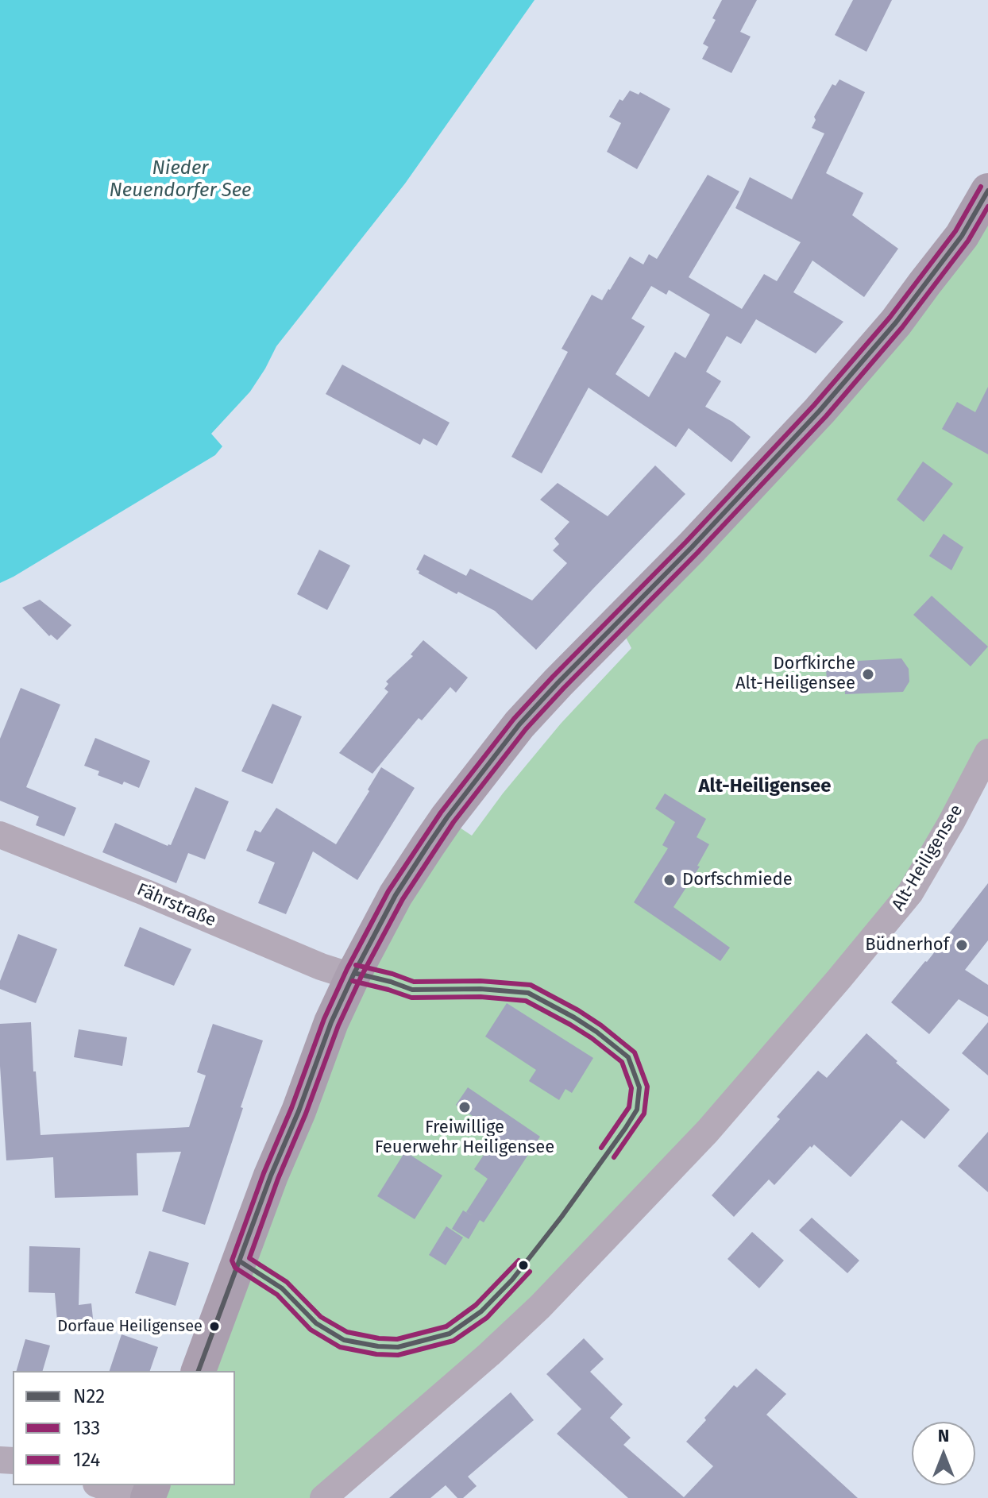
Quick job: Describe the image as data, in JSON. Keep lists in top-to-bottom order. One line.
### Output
{"streets":{"street":["Alt-Heiligensee","Fährstraße"]},"districts":["Alt-Heiligensee"],"water":["Nieder Neuendorfer See"],"places":["Dorfkirche Alt-Heiligensee","Dorfschmiede","Büdnerhof","Freiwillige Feuerwehr Heiligensee","Dorfaue Heiligensee"],"lines":["transit line 124","transit line N22","transit line 133"],"legend":["N22","133","124"],"north":"top"}
